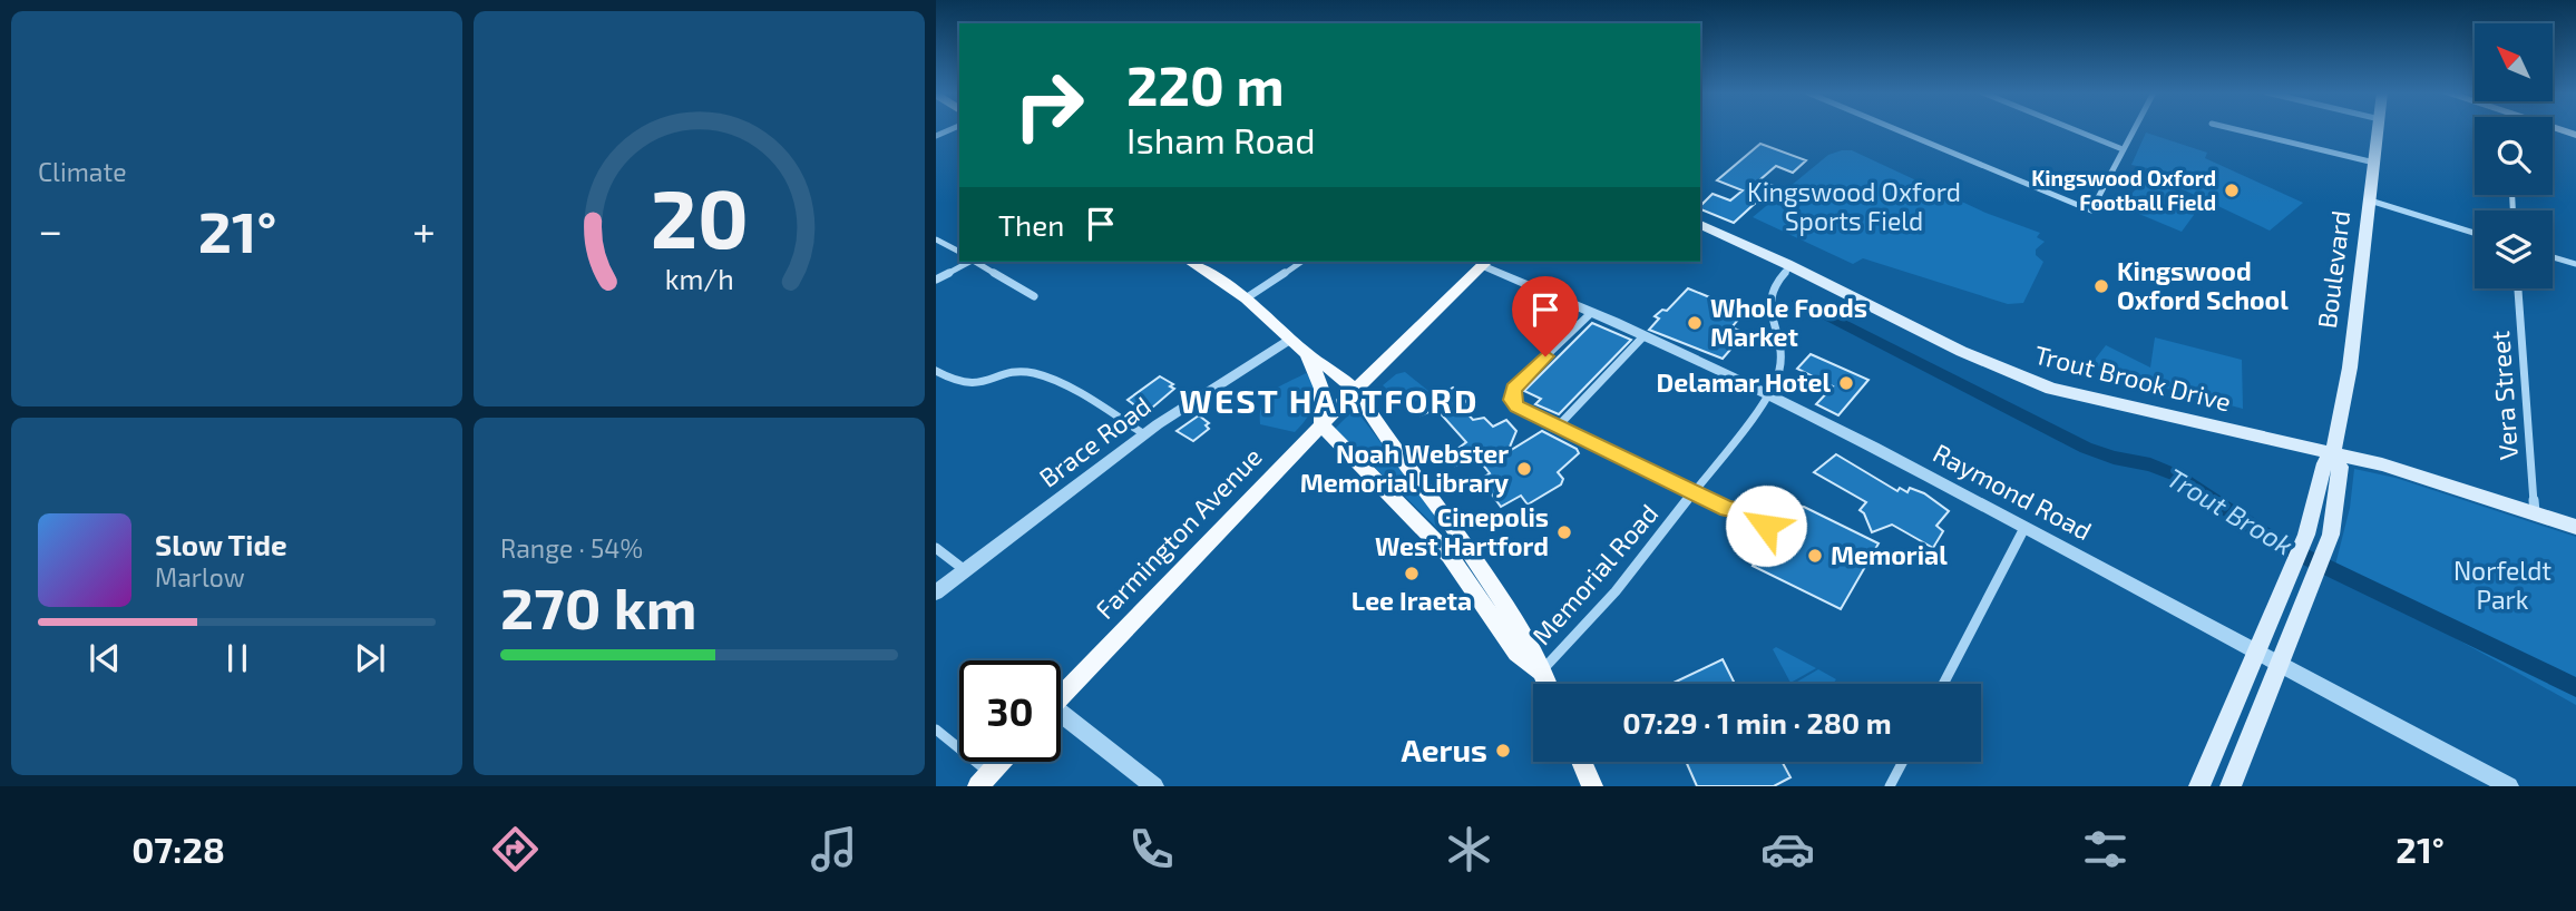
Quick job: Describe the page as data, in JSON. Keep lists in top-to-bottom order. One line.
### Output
{"streets":{"main road":["Boulevard","Trout Brook Drive","Farmington Avenue"],"street":["Vera Street","Brace Road","Raymond Road","Memorial Road"]},"crossings":[["Boulevard","Trout Brook Drive"],["Boulevard","Raymond Road"],["Trout Brook Drive","Vera Street"],["Trout Brook Drive","Memorial Road"],["Raymond Road","Farmington Avenue"],["Raymond Road","Memorial Road"]],"districts":["WEST HARTFORD"],"water":["Trout Brook"],"parks":["Kingswood Oxford Sports Field","Norfeldt Park"],"places":["Kingswood Oxford Football Field","Kingswood Oxford School","Whole Foods Market","Delamar Hotel","Noah Webster Memorial Library","Cinepolis West Hartford","Memorial","Lee Iraeta","Aerus"],"north":"top left","page":{"tile":["Climate",["Range · 54%","270 km"]],"turn":["220 m","Isham Road"],"then":"Then","heat":["−","21°","+"],"song":["Slow Tide","Marlow"],"limit":"30","trip":"07:29 · 1 min · 280 m","tabs":["07:28","21°"],"gauge":["20","km/h"]}}
